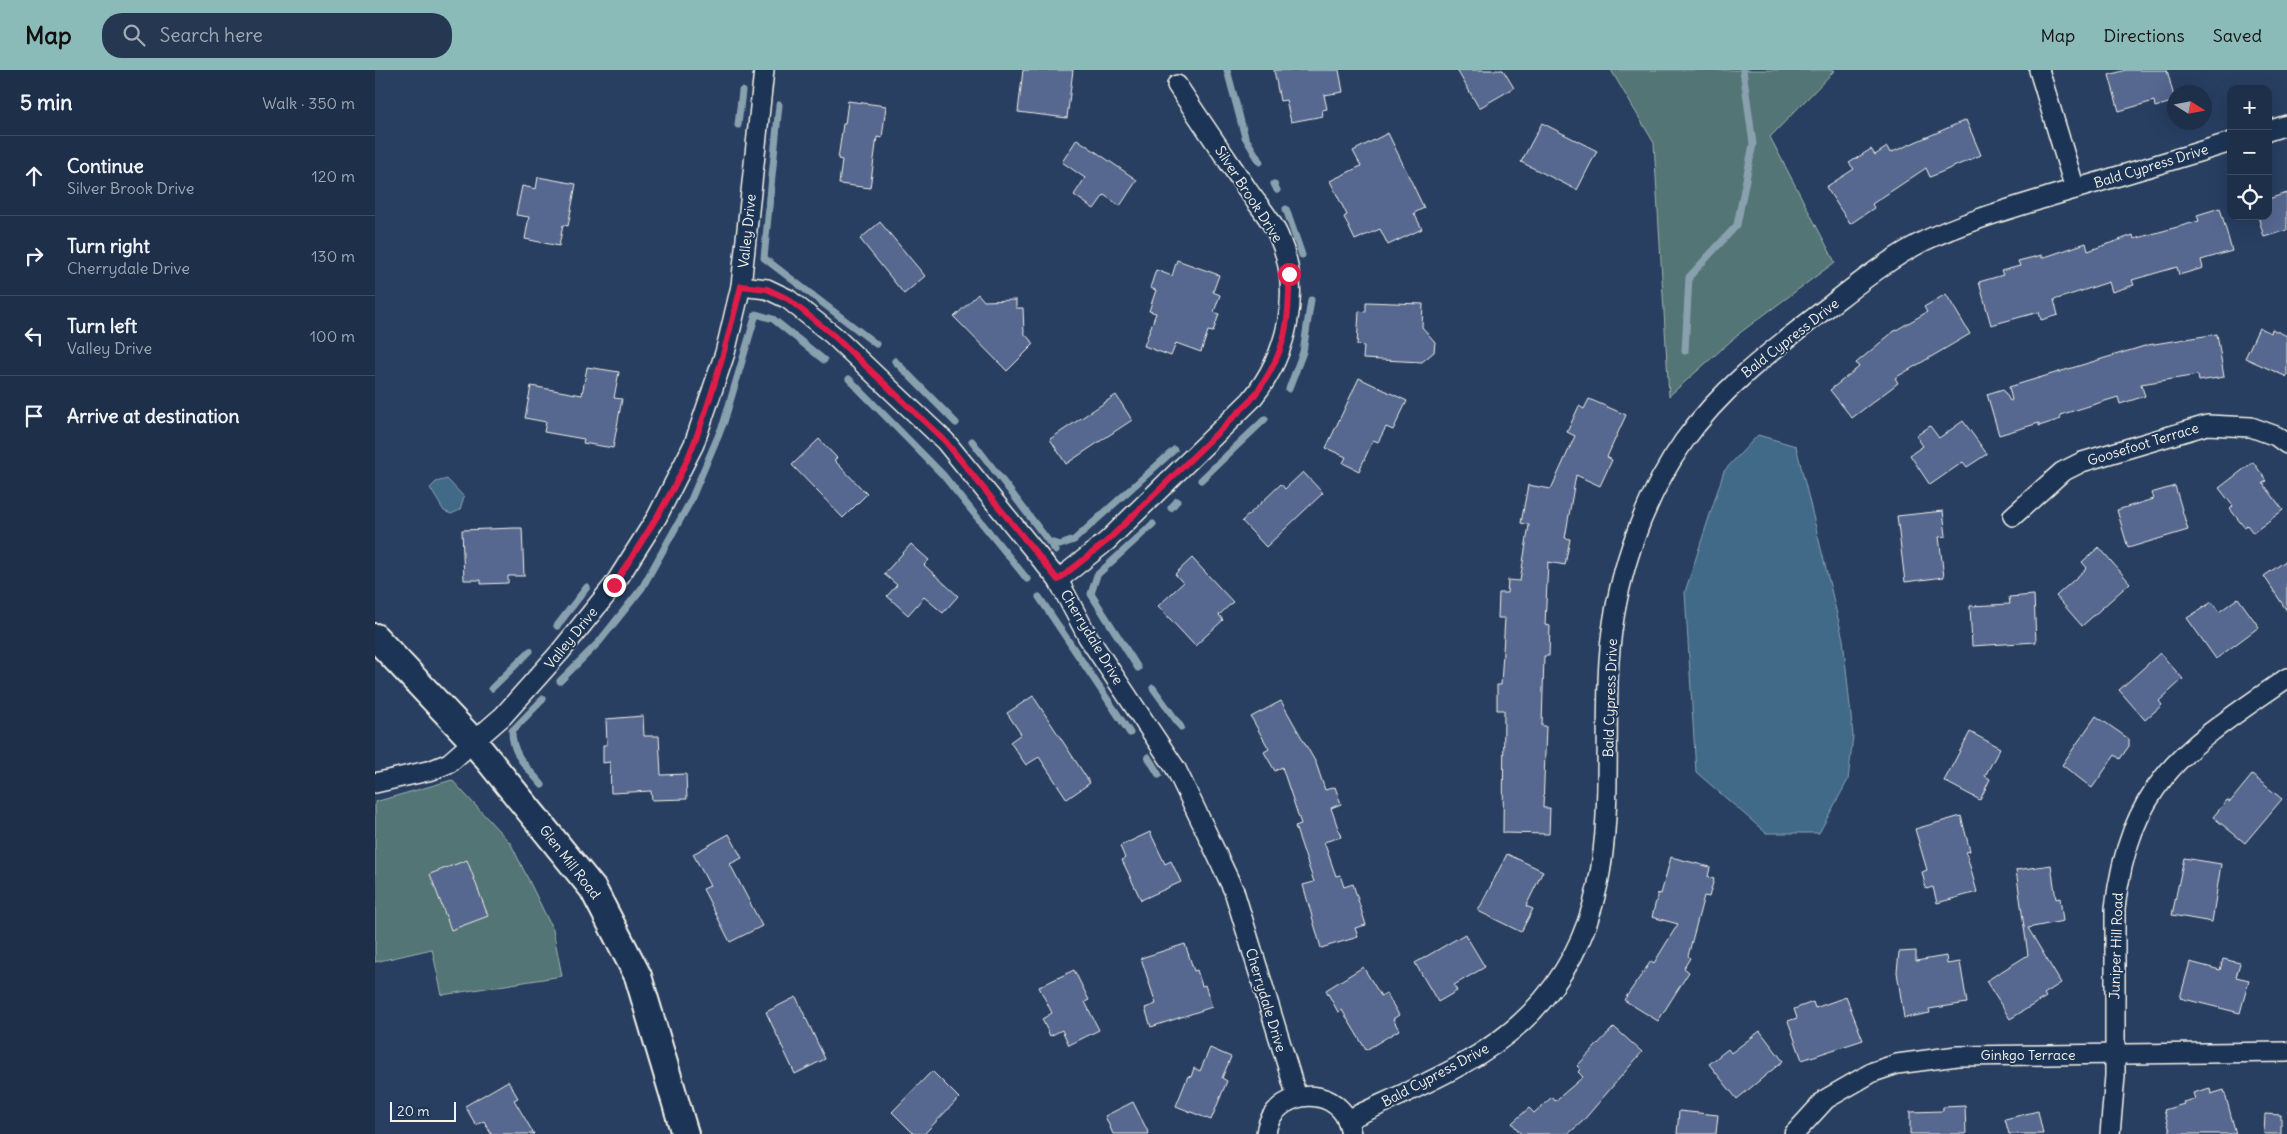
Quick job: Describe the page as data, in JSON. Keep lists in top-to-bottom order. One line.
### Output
{"streets":{"main road":["Glen Mill Road"],"street":["Bald Cypress Drive","Silver Brook Drive","Valley Drive","Goosefoot Terrace","Cherrydale Drive","Juniper Hill Road","Ginkgo Terrace"]},"crossings":[["Silver Brook Drive","Cherrydale Drive"],["Valley Drive","Cherrydale Drive"],["Valley Drive","Glen Mill Road"],["Juniper Hill Road","Ginkgo Terrace"]],"scale_bar":"20 m","north":"right","page":{"header":"Map","search":"Search here","nav":["Map","Directions","Saved"],"heading":["5 min","Walk · 350 m"],"map_buttons":["+","−"],"list":[["Continue","Silver Brook Drive","120 m"],["Turn right","Cherrydale Drive","130 m"],["Turn left","Valley Drive","100 m"],"Arrive at destination"],"scale":"20 m"}}
